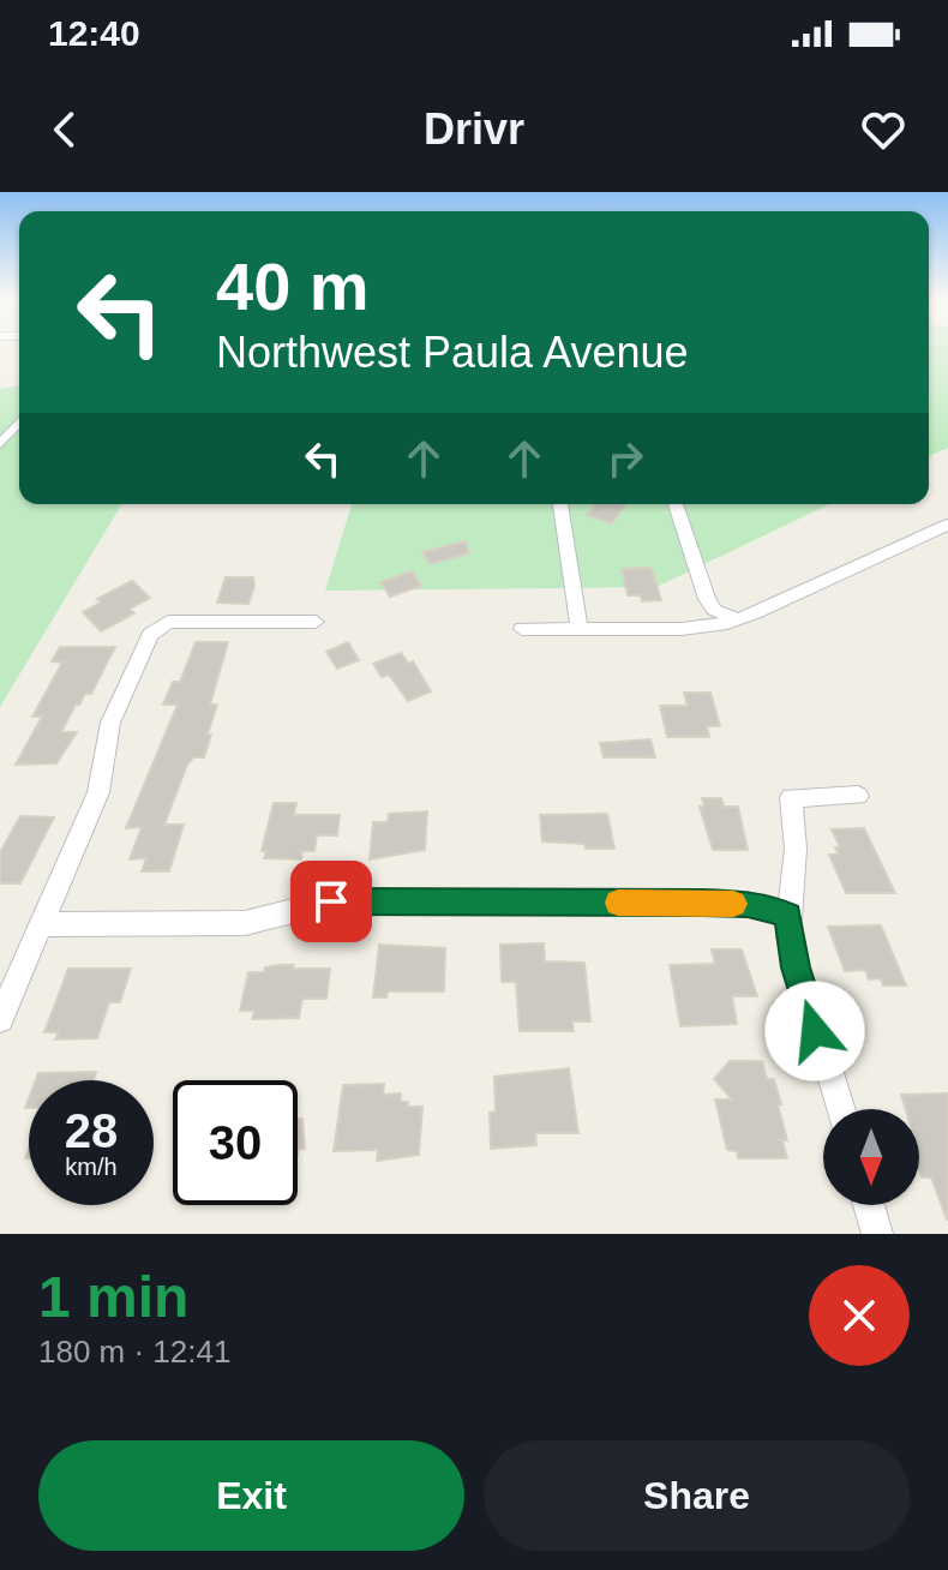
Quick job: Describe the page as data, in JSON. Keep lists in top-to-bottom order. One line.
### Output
{"north":"bottom","page":{"status":"12:40","header":"Drivr","turn":["40 m","Northwest Paula Avenue"],"speed":"28 km/h","limit":"30","heading":["1 min","180 m · 12:41"],"buttons":["Exit","Share"]}}
